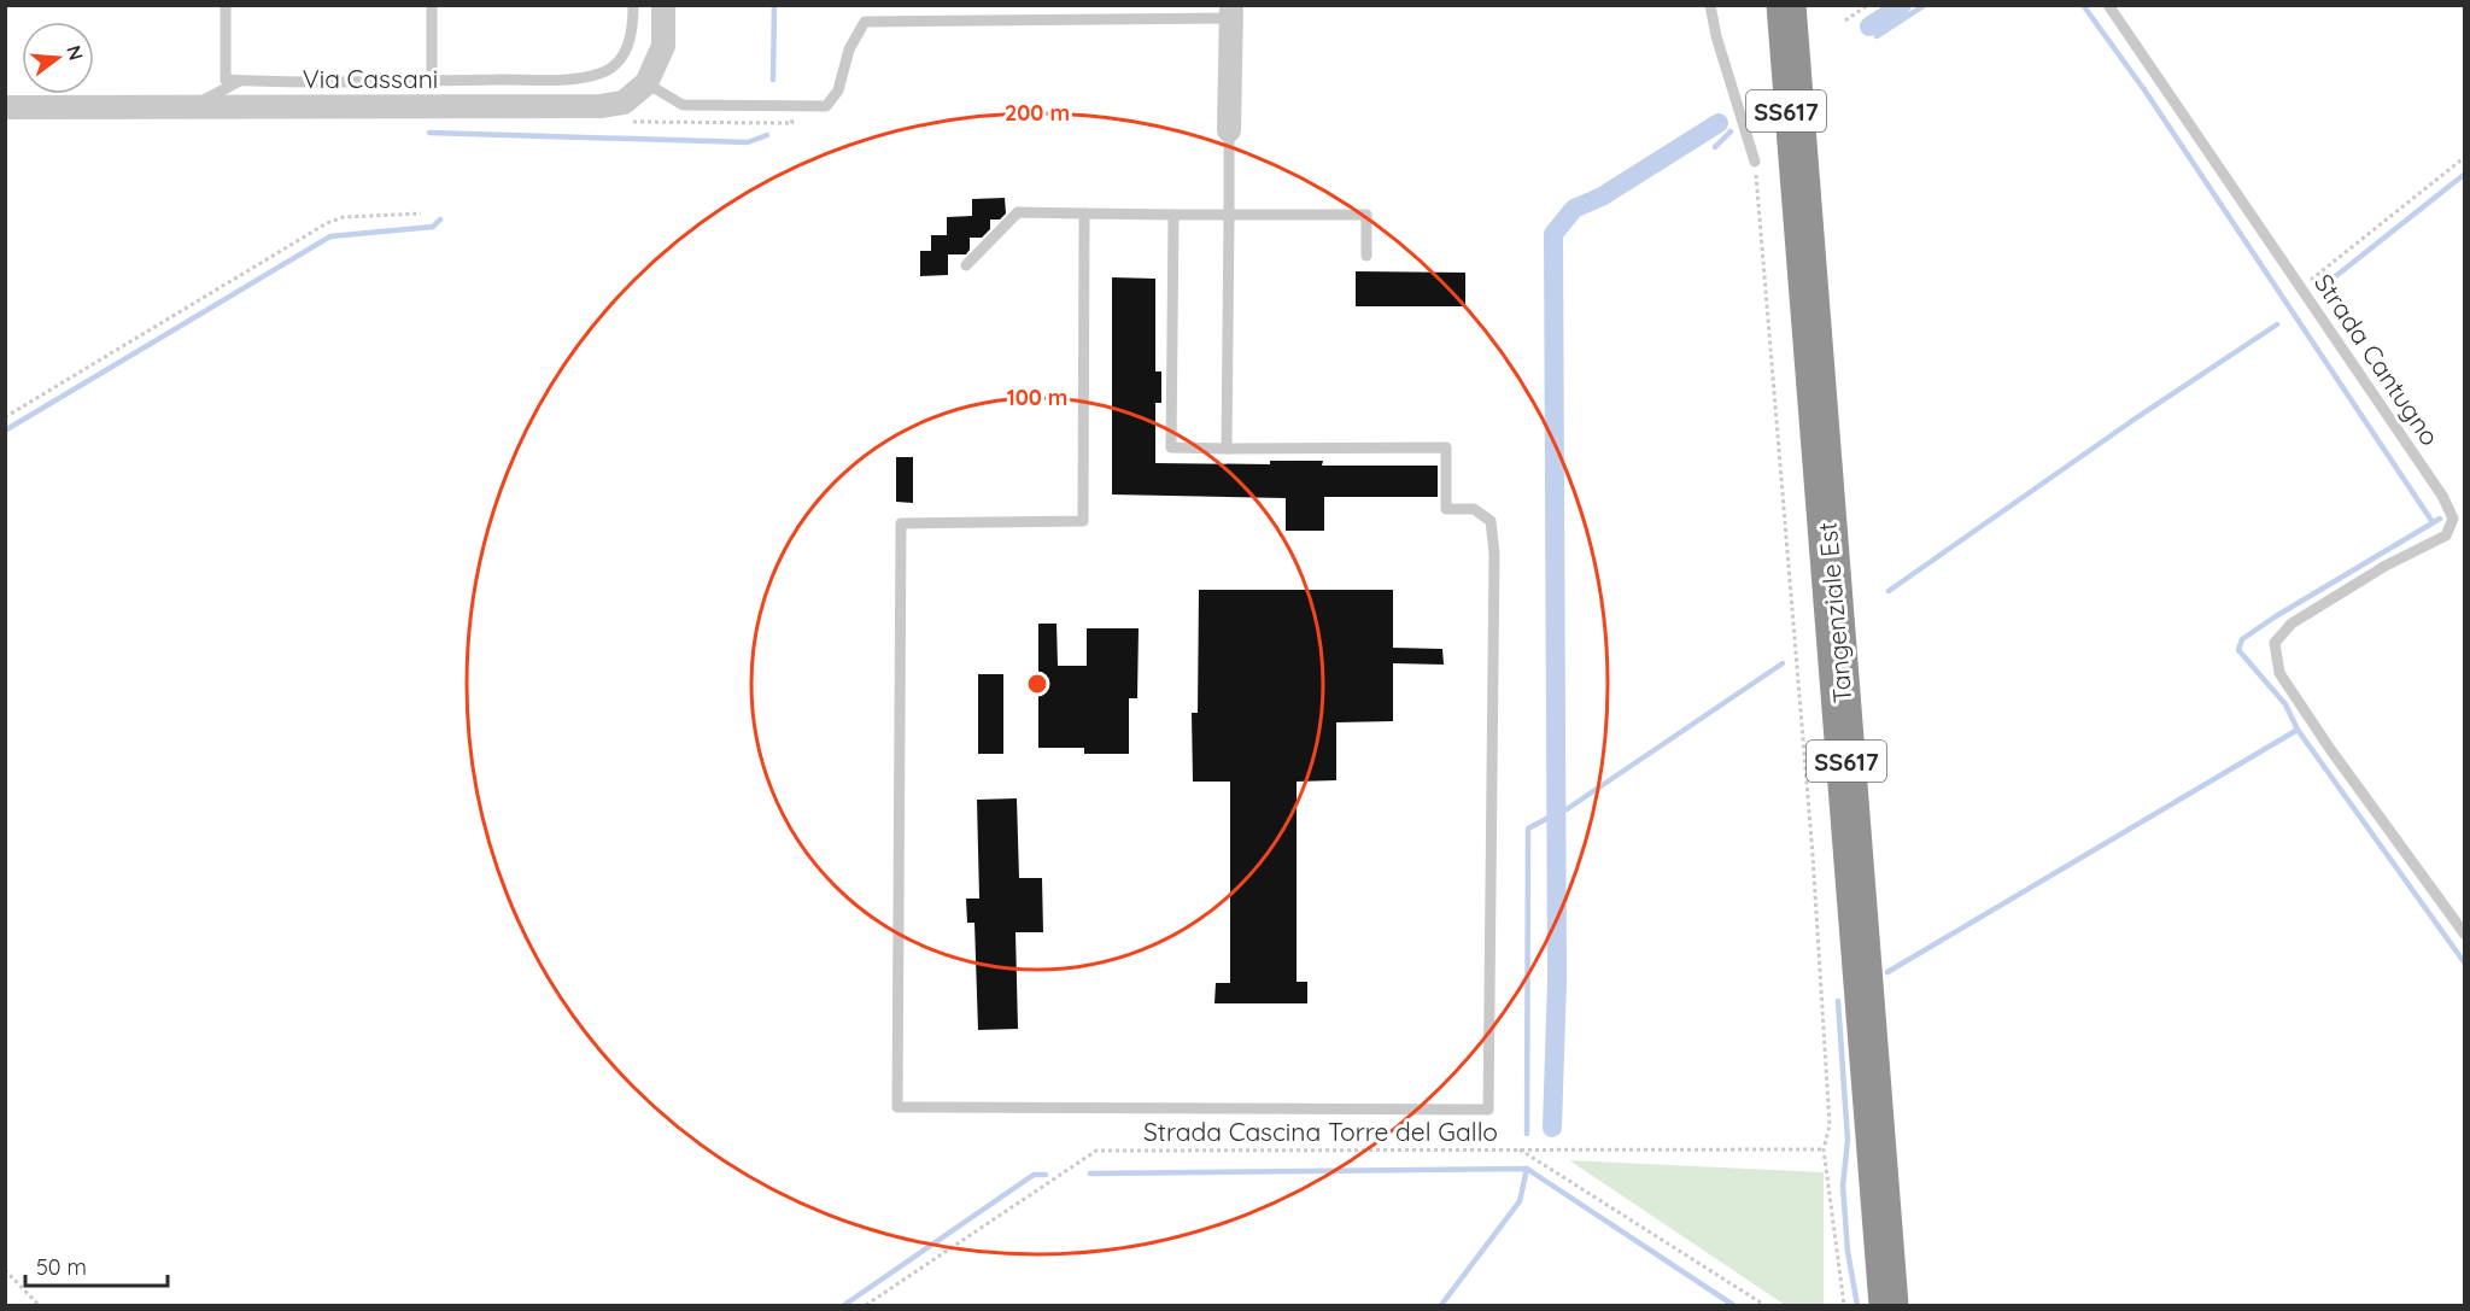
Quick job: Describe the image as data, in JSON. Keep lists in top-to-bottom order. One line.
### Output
{"streets":{"highway":["SS617","Tangenziale Est"],"street":["Via Cassani"],"lane":["Strada Cantugno"],"path":["Strada Cascina Torre del Gallo"]},"crossings":[["SS617","Tangenziale Est"]],"scale_bar":"50 m","north":"right","rings":["200 m","100 m"]}
